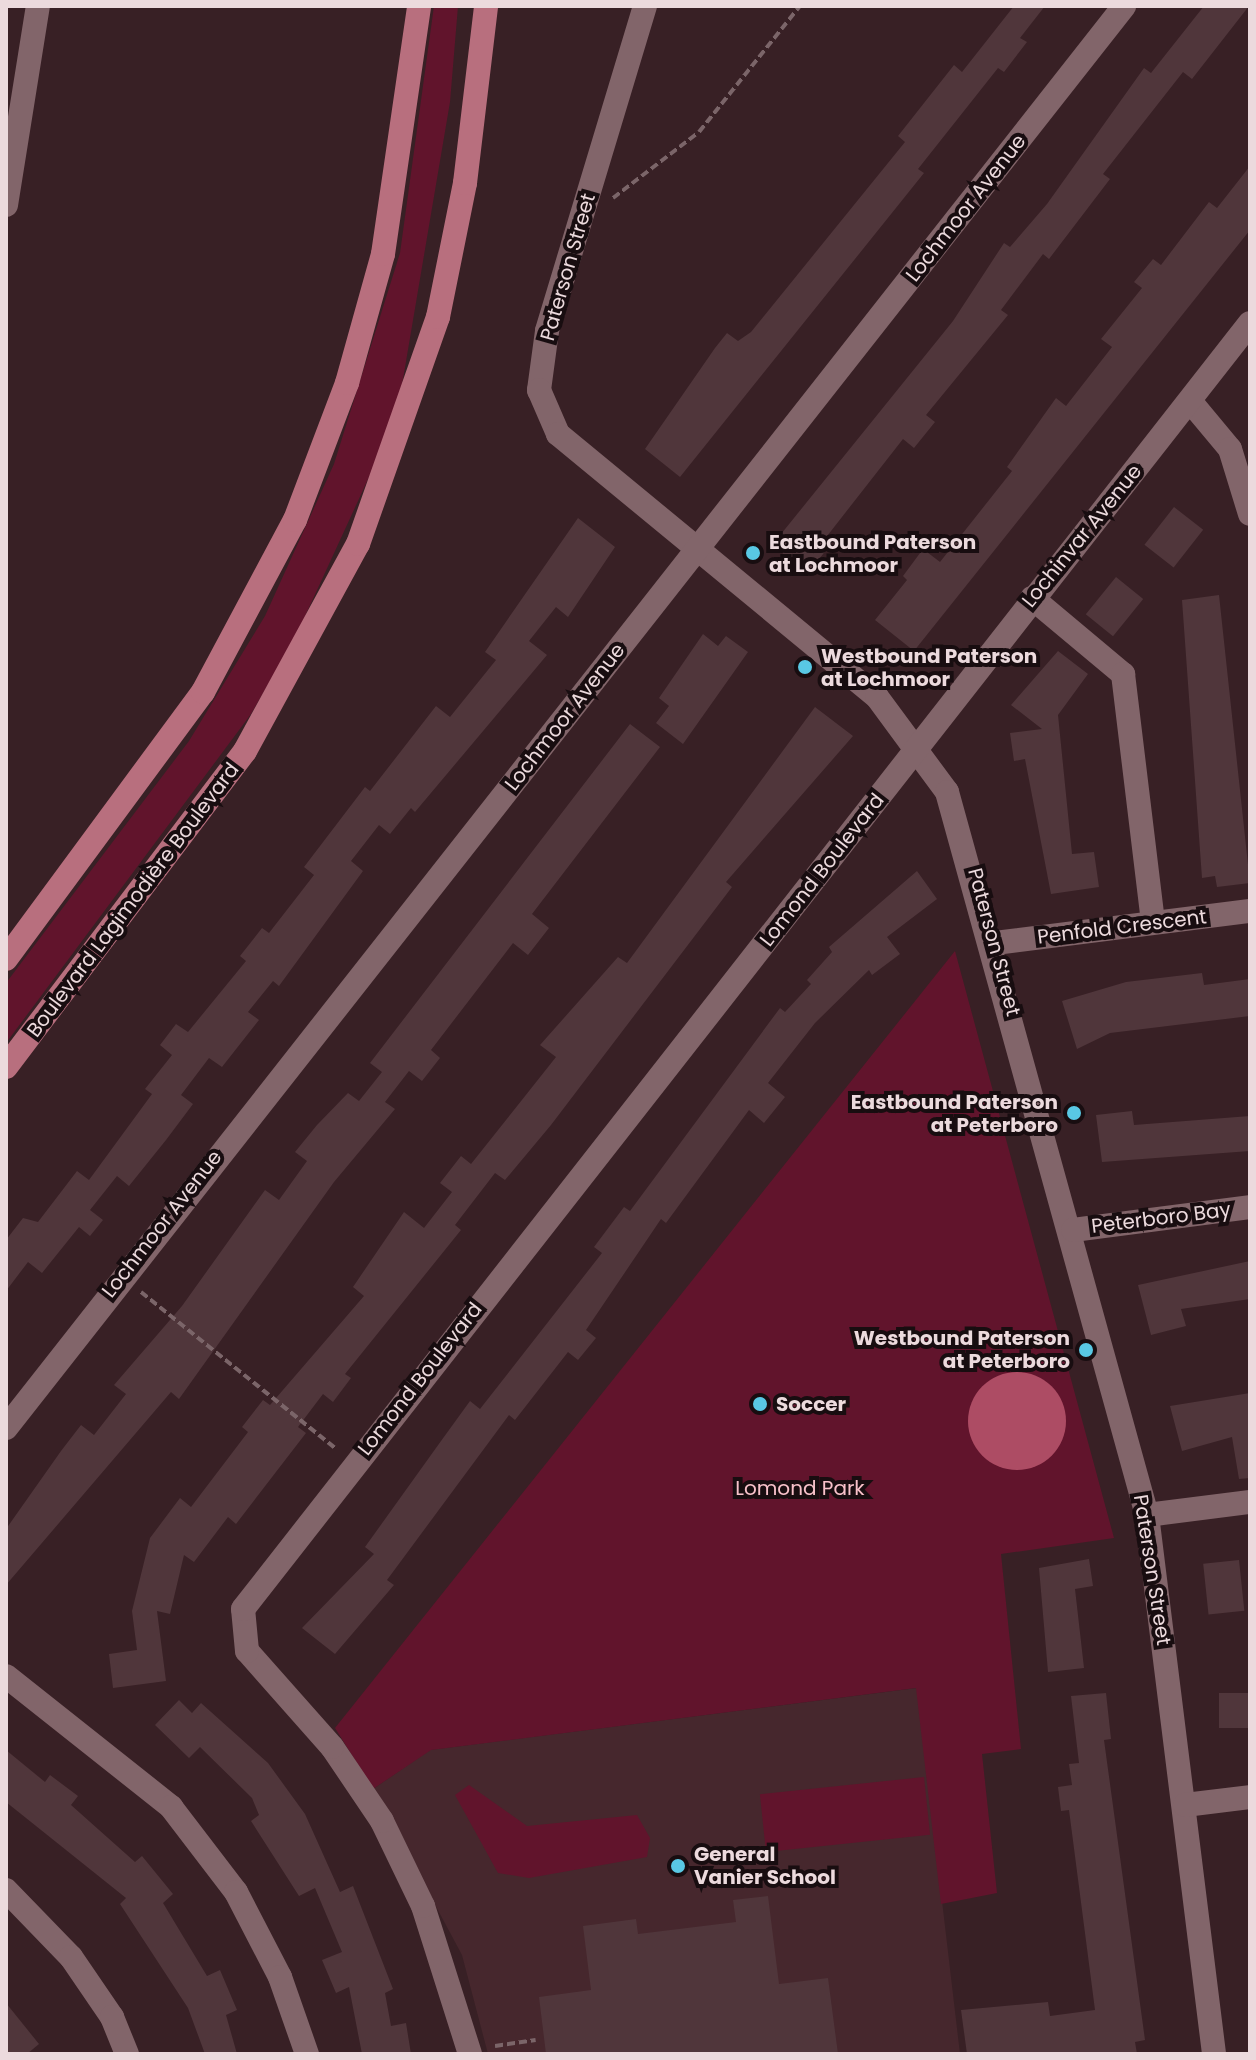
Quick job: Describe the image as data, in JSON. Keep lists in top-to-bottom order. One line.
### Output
{"streets":{"main road":["Boulevard Lagimodière Boulevard"],"street":["Lochmoor Avenue","Paterson Street","Lochinvar Avenue","Lomond Boulevard","Penfold Crescent","Peterboro Bay"]},"crossings":[["Lochmoor Avenue","Paterson Street"],["Paterson Street","Lochinvar Avenue"],["Paterson Street","Lomond Boulevard"],["Paterson Street","Penfold Crescent"],["Paterson Street","Peterboro Bay"],["Lochinvar Avenue","Lomond Boulevard"]],"parks":["Lomond Park"],"places":["Eastbound Paterson at Lochmoor","Westbound Paterson at Lochmoor","Eastbound Paterson at Peterboro","Westbound Paterson at Peterboro","Soccer","General Vanier School"]}
